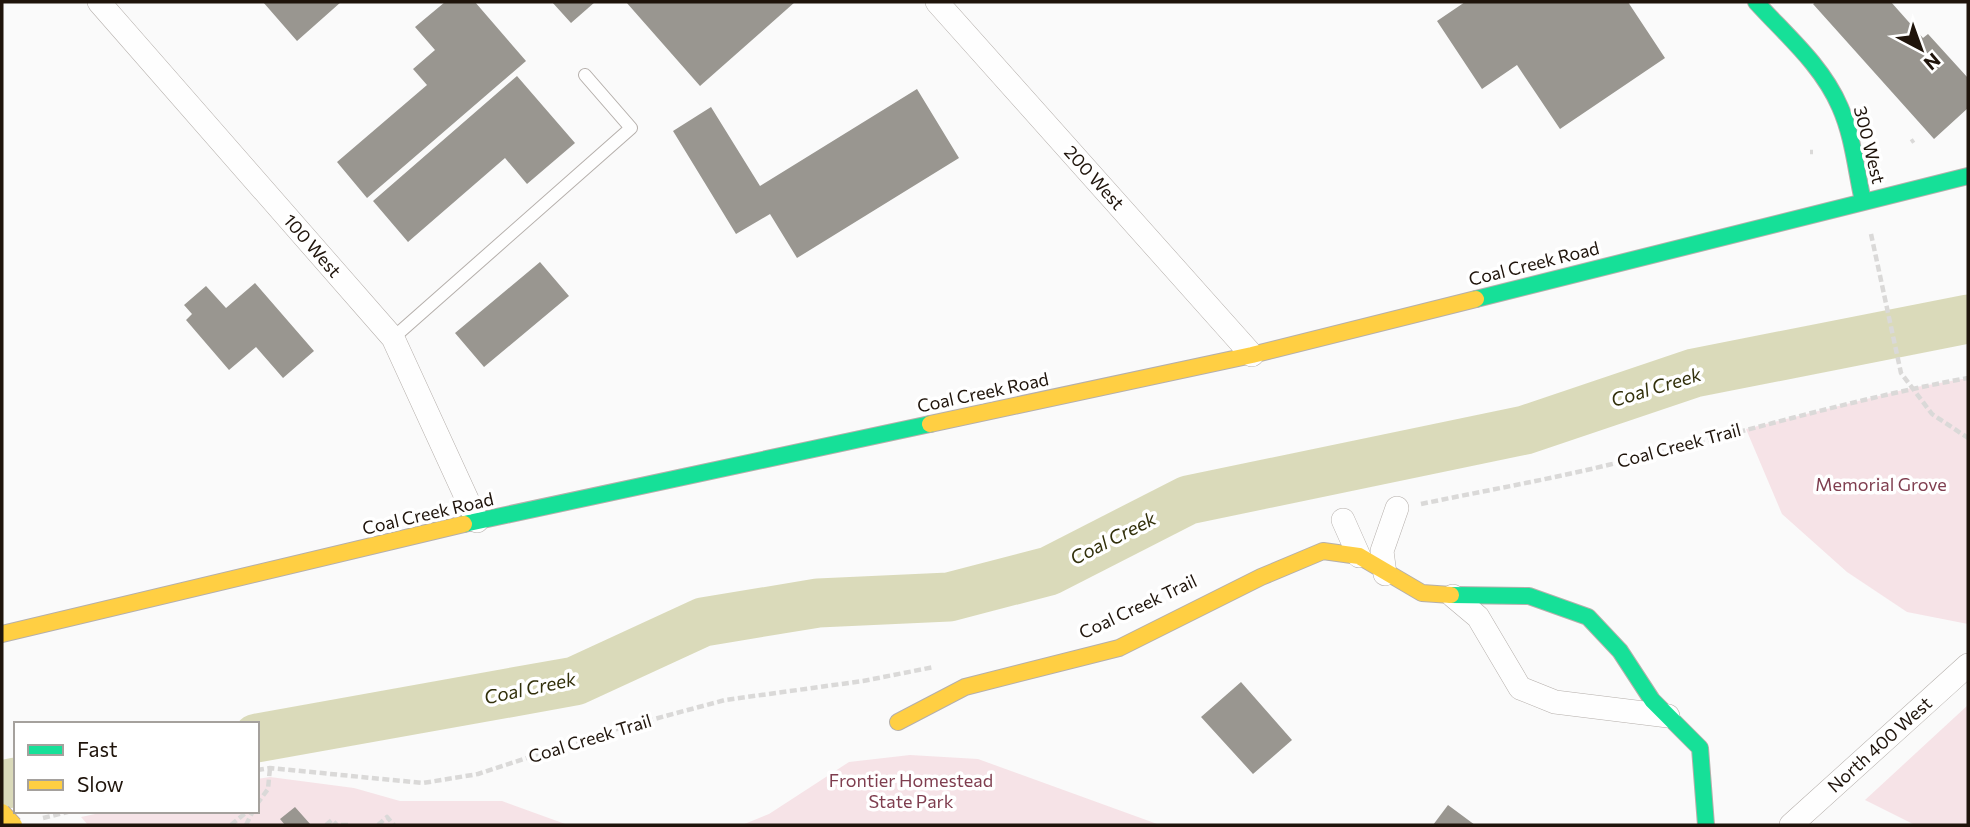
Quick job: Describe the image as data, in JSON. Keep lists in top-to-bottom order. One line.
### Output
{"streets":{"main road":["300 West","Coal Creek Road"],"street":["200 West","100 West","North 400 West"],"path":["Coal Creek Trail"]},"crossings":[["300 West","Coal Creek Road"],["200 West","Coal Creek Road"],["100 West","Coal Creek Road"]],"water":["Coal Creek"],"parks":["Memorial Grove","Frontier Homestead State Park"],"legend":["Fast","Slow"],"north":"bottom right"}
